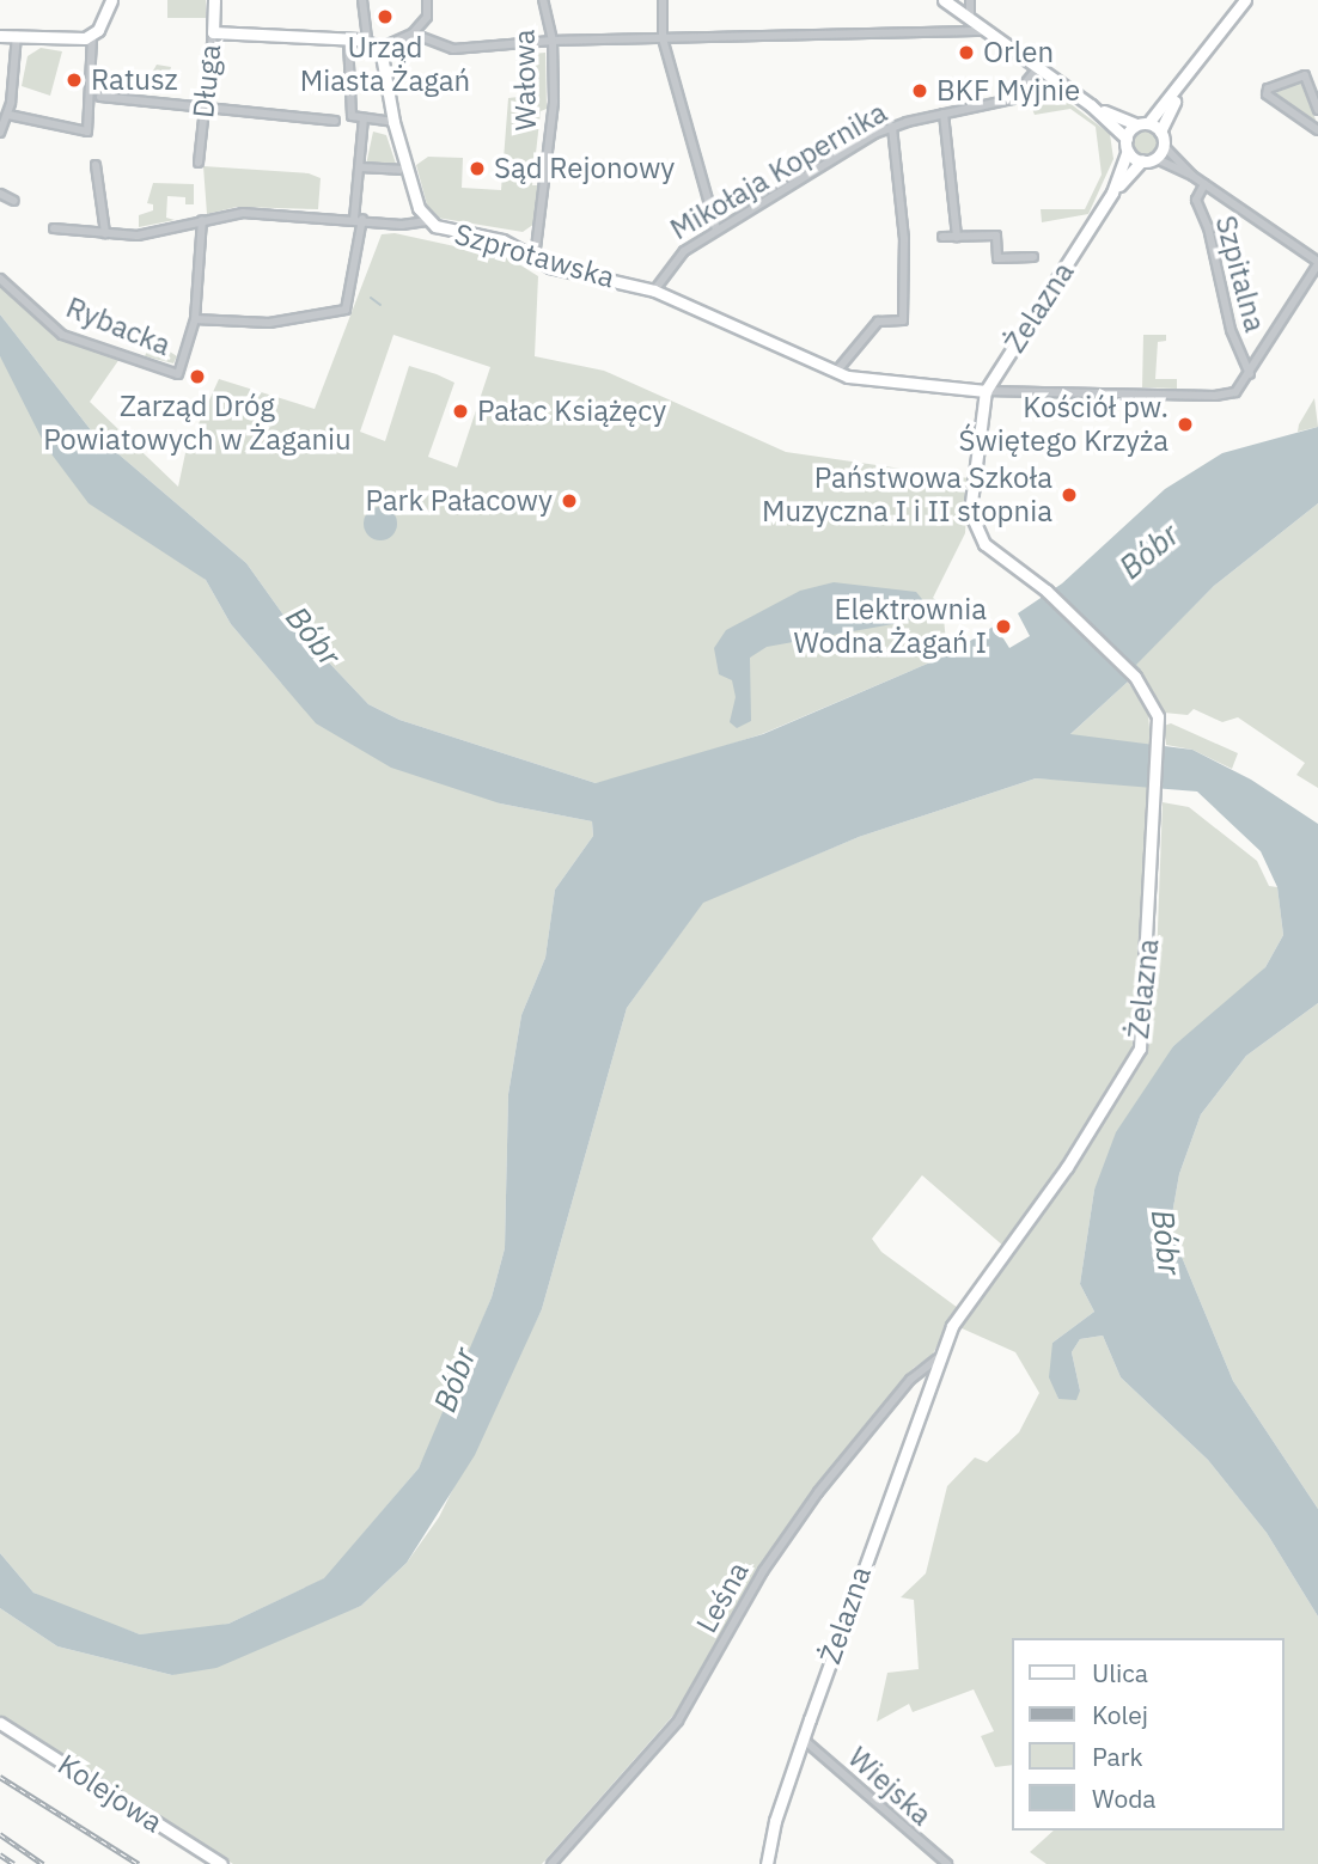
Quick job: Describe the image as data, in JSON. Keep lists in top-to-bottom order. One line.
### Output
{"streets":{"street":["Wałowa","Długa","Mikołaja Kopernika","Szprotawska","Szpitalna","Żelazna","Rybacka","Leśna","Wiejska","Kolejowa"]},"crossings":[["Wałowa","Szprotawska"],["Mikołaja Kopernika","Szprotawska"],["Szprotawska","Szpitalna"],["Szprotawska","Żelazna"],["Żelazna","Leśna"],["Żelazna","Wiejska"]],"water":["Bóbr"],"places":["Urząd Miasta Żagań","Orlen","Ratusz","BKF Myjnie","Sąd Rejonowy","Zarząd Dróg Powiatowych w Żaganiu","Pałac Książęcy","Kościół pw. Świętego Krzyża","Państwowa Szkoła Muzyczna I i II stopnia","Park Pałacowy","Elektrownia Wodna Żagań I"],"legend":["Ulica","Kolej","Park","Woda"]}
